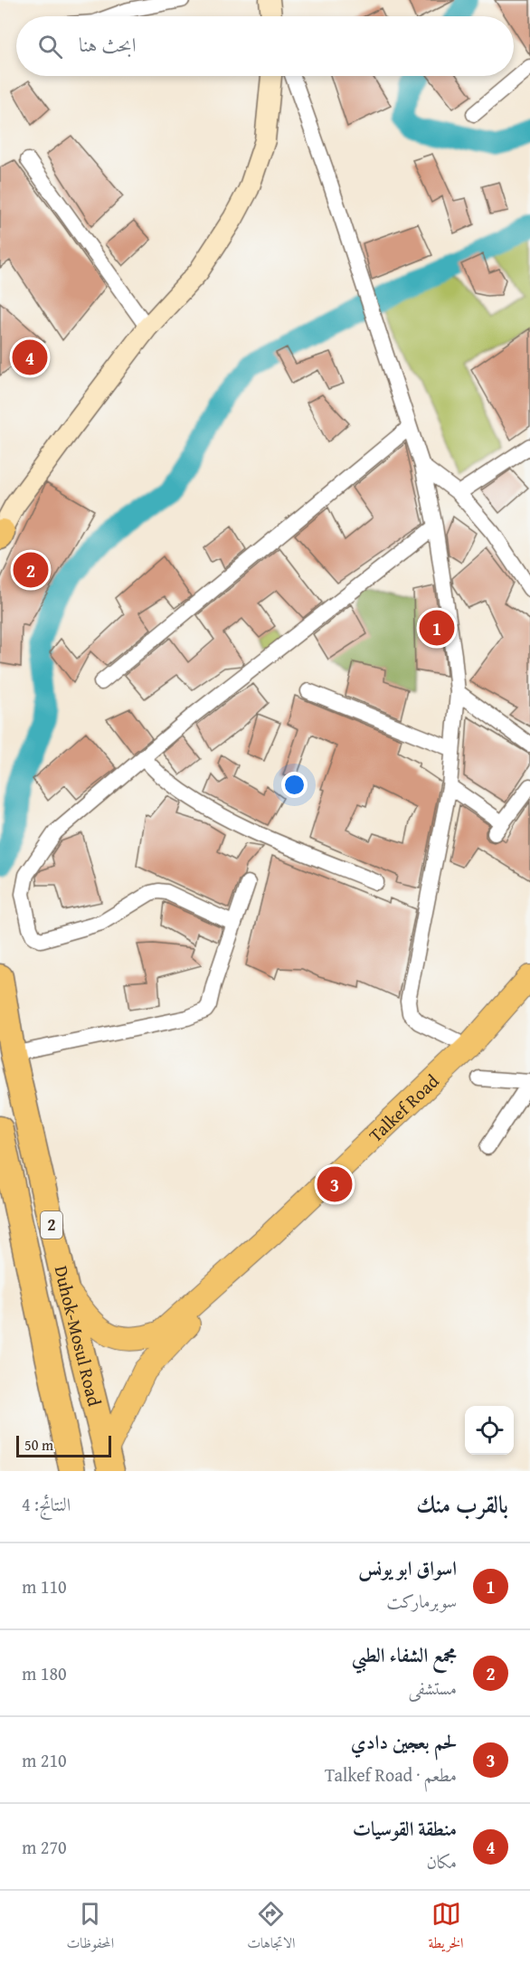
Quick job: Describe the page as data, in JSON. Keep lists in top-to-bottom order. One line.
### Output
{"streets":{"highway":["2","Duhok-Mosul Road"],"main road":["Talkef Road"]},"scale_bar":"50 m","page":{"search":"ابحث هنا","pins":["4","2","1","3"],"scale":"50 m","heading":["بالقرب منك","النتائج: 4"],"list":[{"mark":"1","name":"اسواق ابو يونس","note":"سوبرماركت","value":"110 m"},{"mark":"2","name":"مجمع الشفاء الطبي","note":"مستشفى","value":"180 m"},{"mark":"3","name":"لحم بعجين دادي","note":"مطعم · Talkef Road","value":"210 m"},{"mark":"4","name":"منطقة القوسيات","note":"مكان","value":"270 m"}],"nav":["الخريطة","الاتجاهات","المحفوظات"]}}
